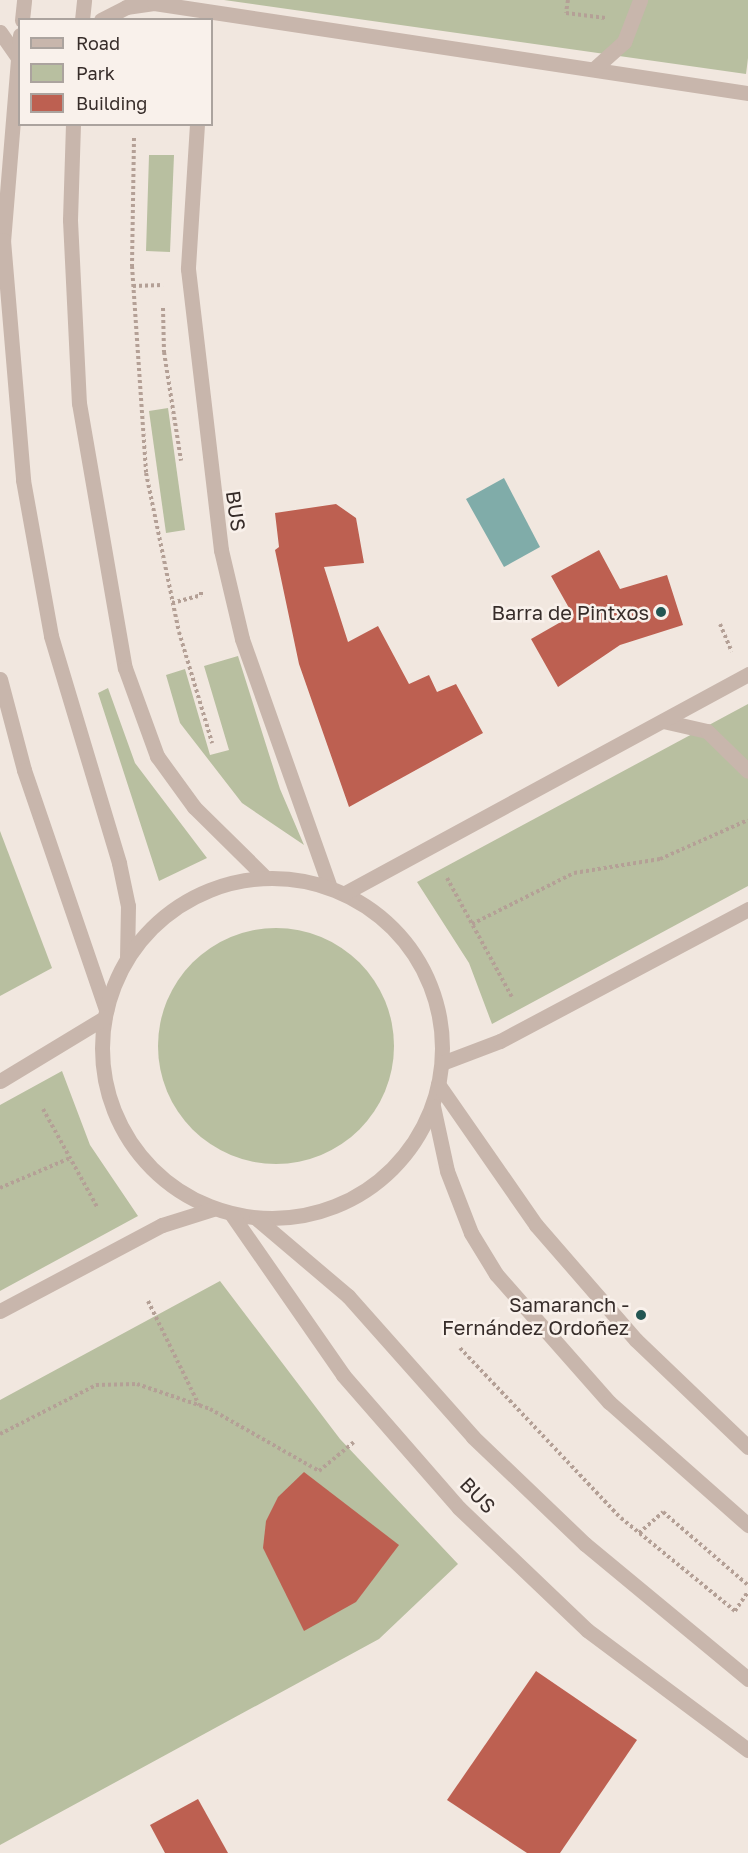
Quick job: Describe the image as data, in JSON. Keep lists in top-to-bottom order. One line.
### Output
{"streets":{"street":["BUS"]},"places":["Barra de Pintxos","Samaranch - Fernández Ordoñez"],"legend":["Road","Park","Building"]}
